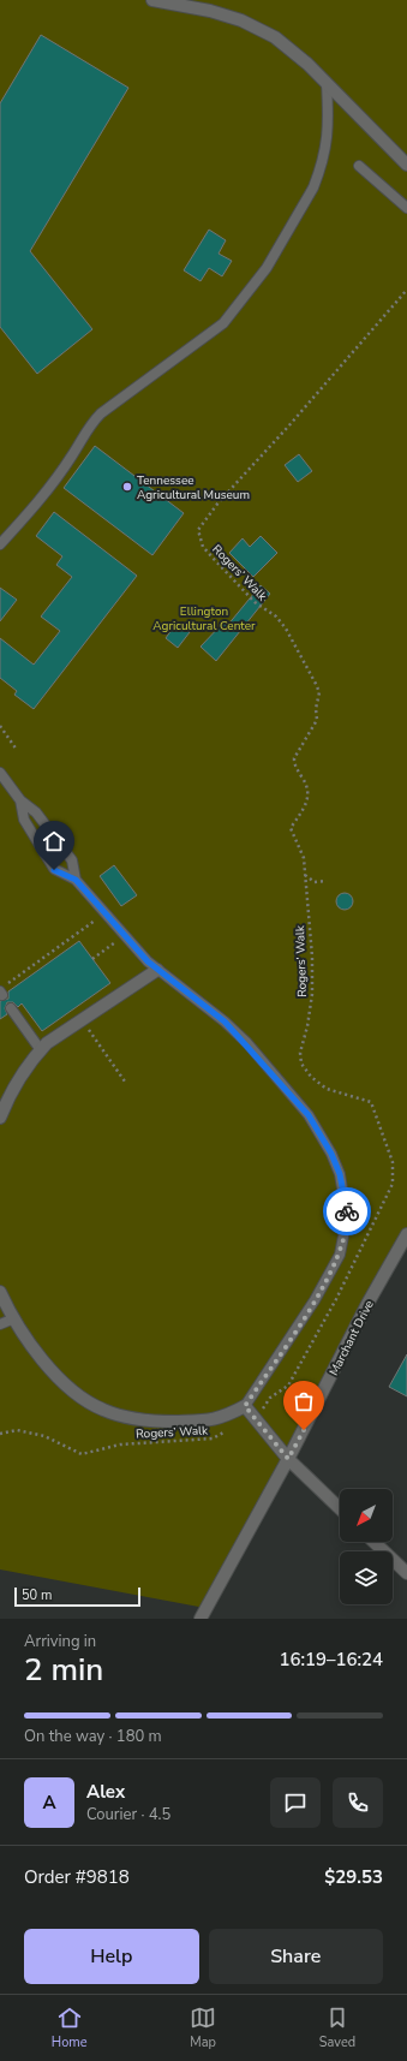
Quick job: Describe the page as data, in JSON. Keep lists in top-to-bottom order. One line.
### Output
{"streets":{"street":["Marchant Drive"],"path":["Rogers’ Walk"]},"parks":["Ellington Agricultural Center"],"places":["Tennessee Agricultural Museum"],"scale_bar":"50 m","north":"bottom left","page":{"scale":"50 m","heading":["2 min","Arriving in","16:19–16:24"],"panel":["Alex","Courier · 4.5","Order #9818","$29.53"],"bar":"On the way · 180 m","round":"A","buttons":["Help","Share"],"tabs":["Home","Map","Saved"]}}
